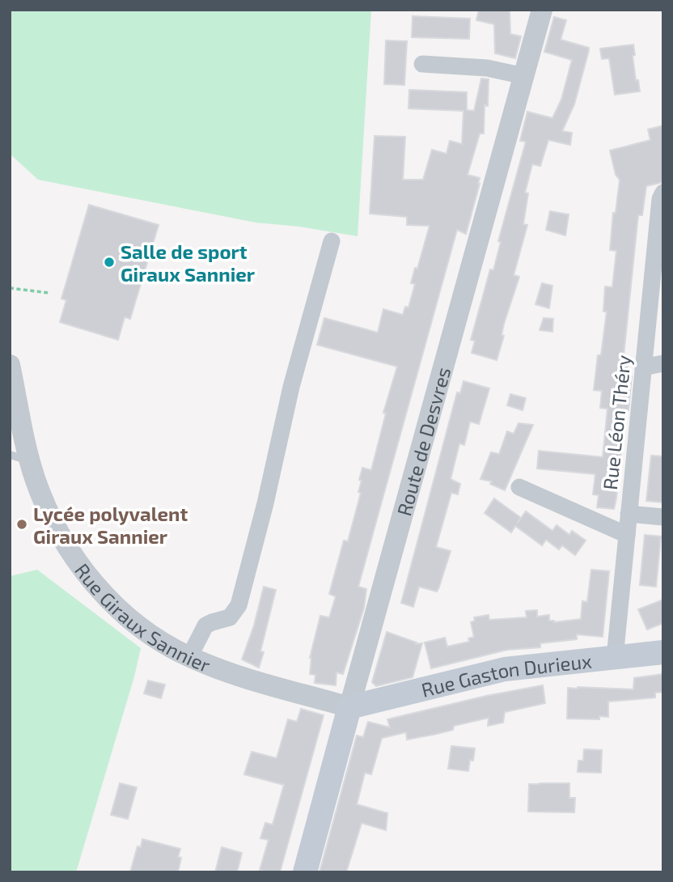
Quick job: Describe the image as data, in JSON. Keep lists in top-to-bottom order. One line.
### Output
{"streets":{"main road":["Route de Desvres","Rue Gaston Durieux"],"street":["Rue Léon Théry","Rue Giraux Sannier"]},"crossings":[["Rue Léon Théry","Rue Gaston Durieux"],["Route de Desvres","Rue Giraux Sannier"],["Route de Desvres","Rue Gaston Durieux"],["Rue Giraux Sannier","Rue Gaston Durieux"]],"places":["Salle de sport Giraux Sannier","Lycée polyvalent Giraux Sannier"]}
